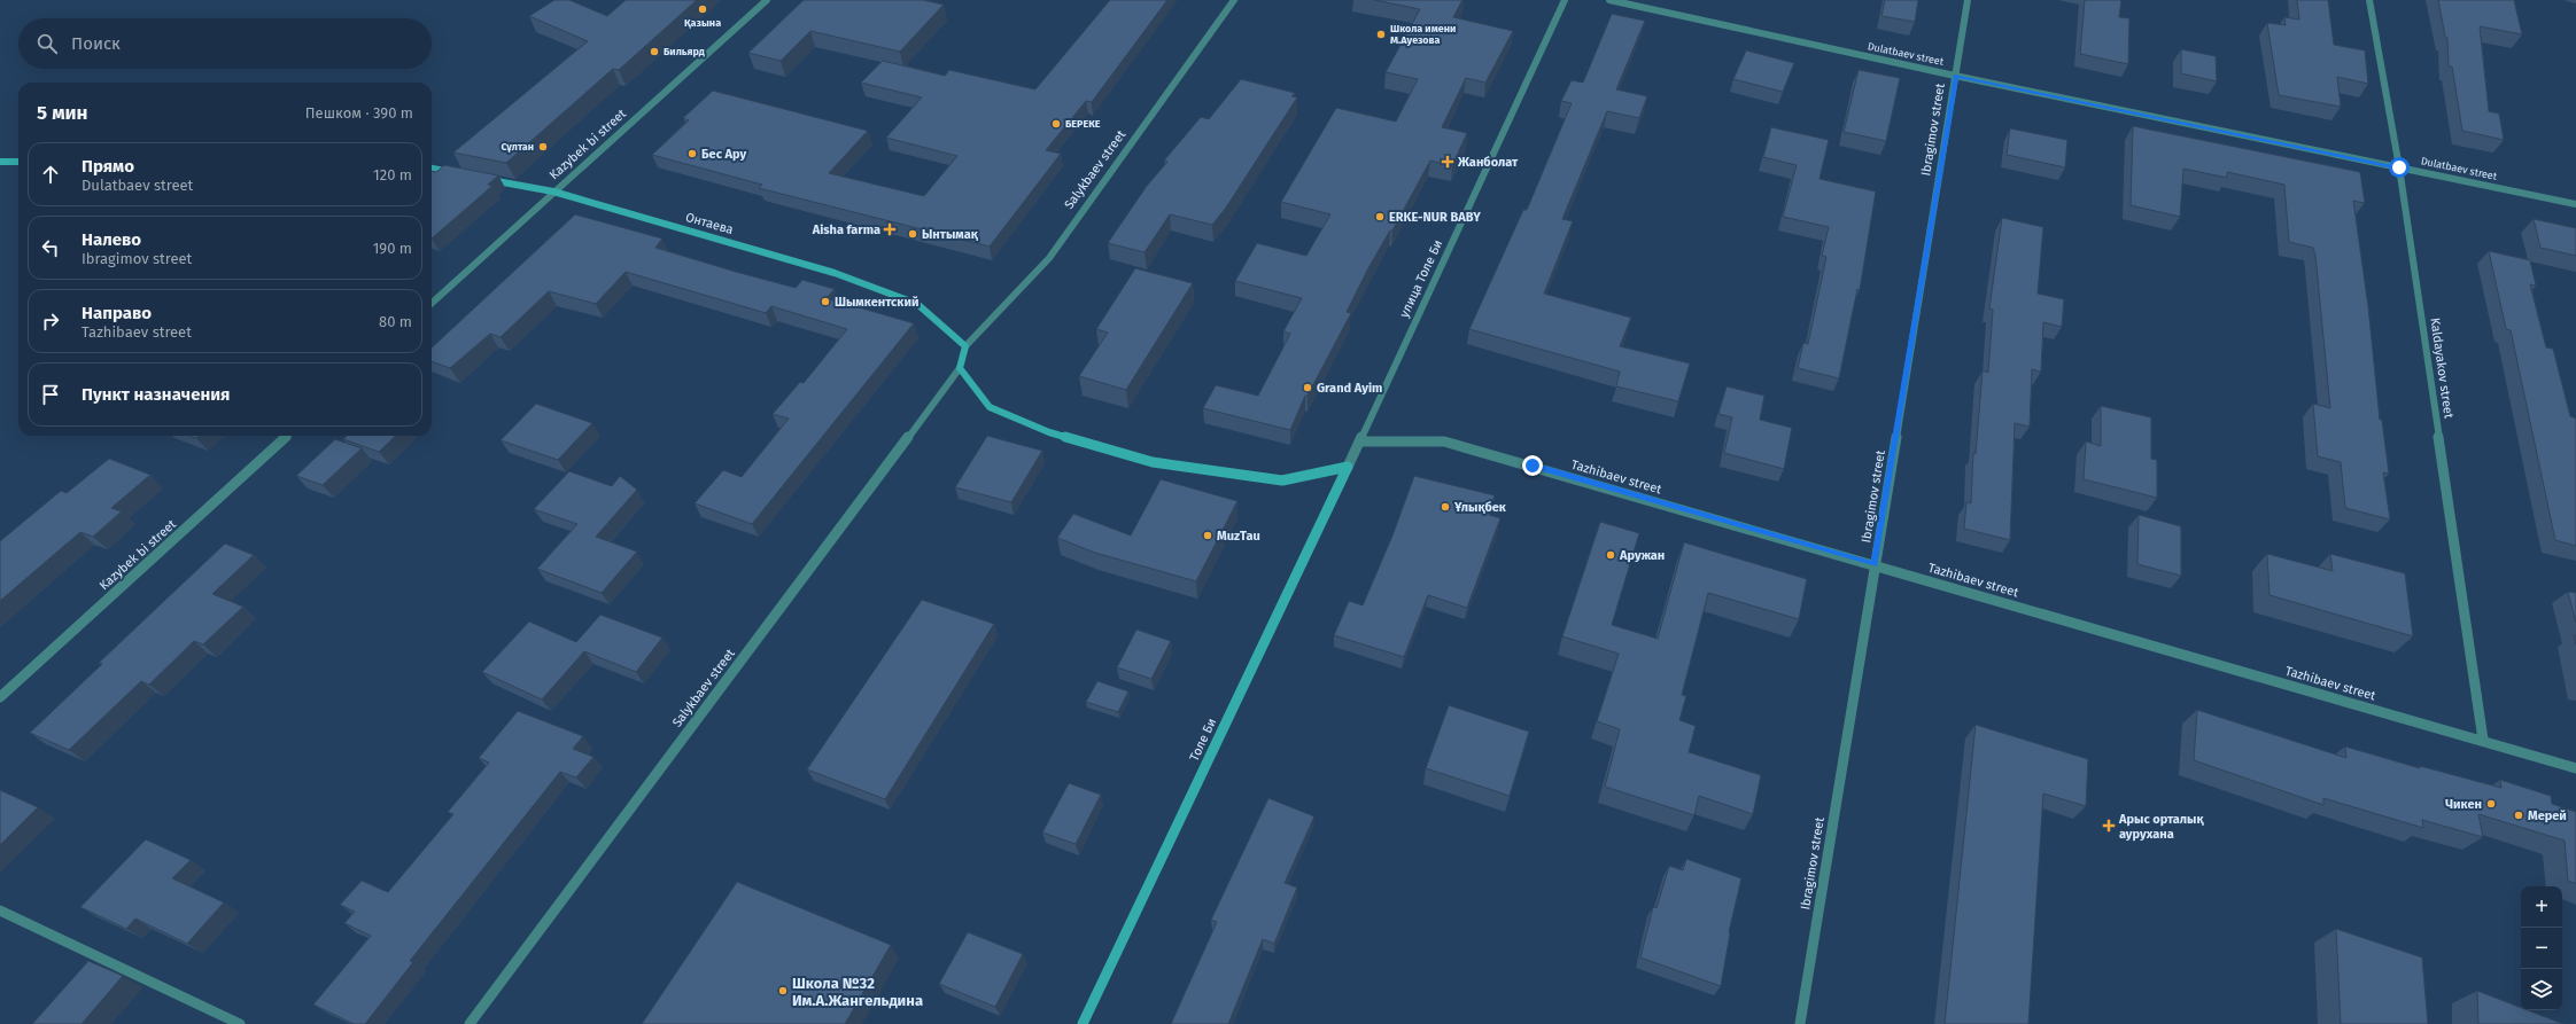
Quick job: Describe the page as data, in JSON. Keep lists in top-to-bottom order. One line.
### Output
{"streets":{"main road":["Онтаева","Толе Би"],"street":["Dulatbaev street","Ibragimov street","Kazybek bi street","Salykbaev street","улица Толе Би","Kaldayakov street","Tazhibaev street"]},"crossings":[["Dulatbaev street","Ibragimov street"],["Dulatbaev street","Kaldayakov street"],["Ibragimov street","Tazhibaev street"],["Kazybek bi street","Онтаева"],["Salykbaev street","Онтаева"],["улица Толе Би","Tazhibaev street"],["улица Толе Би","Толе Би"],["Kaldayakov street","Tazhibaev street"]],"places":{"other":["Қазына","Школа имени М.Ауезова","Бильярд","БЕРЕКЕ","Сұлтан","Бес Ару","ERKE-NUR BABY","Ынтымақ","Шымкентский","Grand Ayim","Ұлықбек","MuzTau","Аружан","Чикен","Мерей","Школа №32 Им.А.Жангельдина"],"health":["Жанболат","Aisha farma","Арыс орталық аурухана"]},"page":{"search":"Поиск","heading":["5 мин","Пешком · 390 m"],"list":[["Прямо","Dulatbaev street","120 m"],["Налево","Ibragimov street","190 m"],["Направо","Tazhibaev street","80 m"],"Пункт назначения"],"map_buttons":["+","−"]}}
